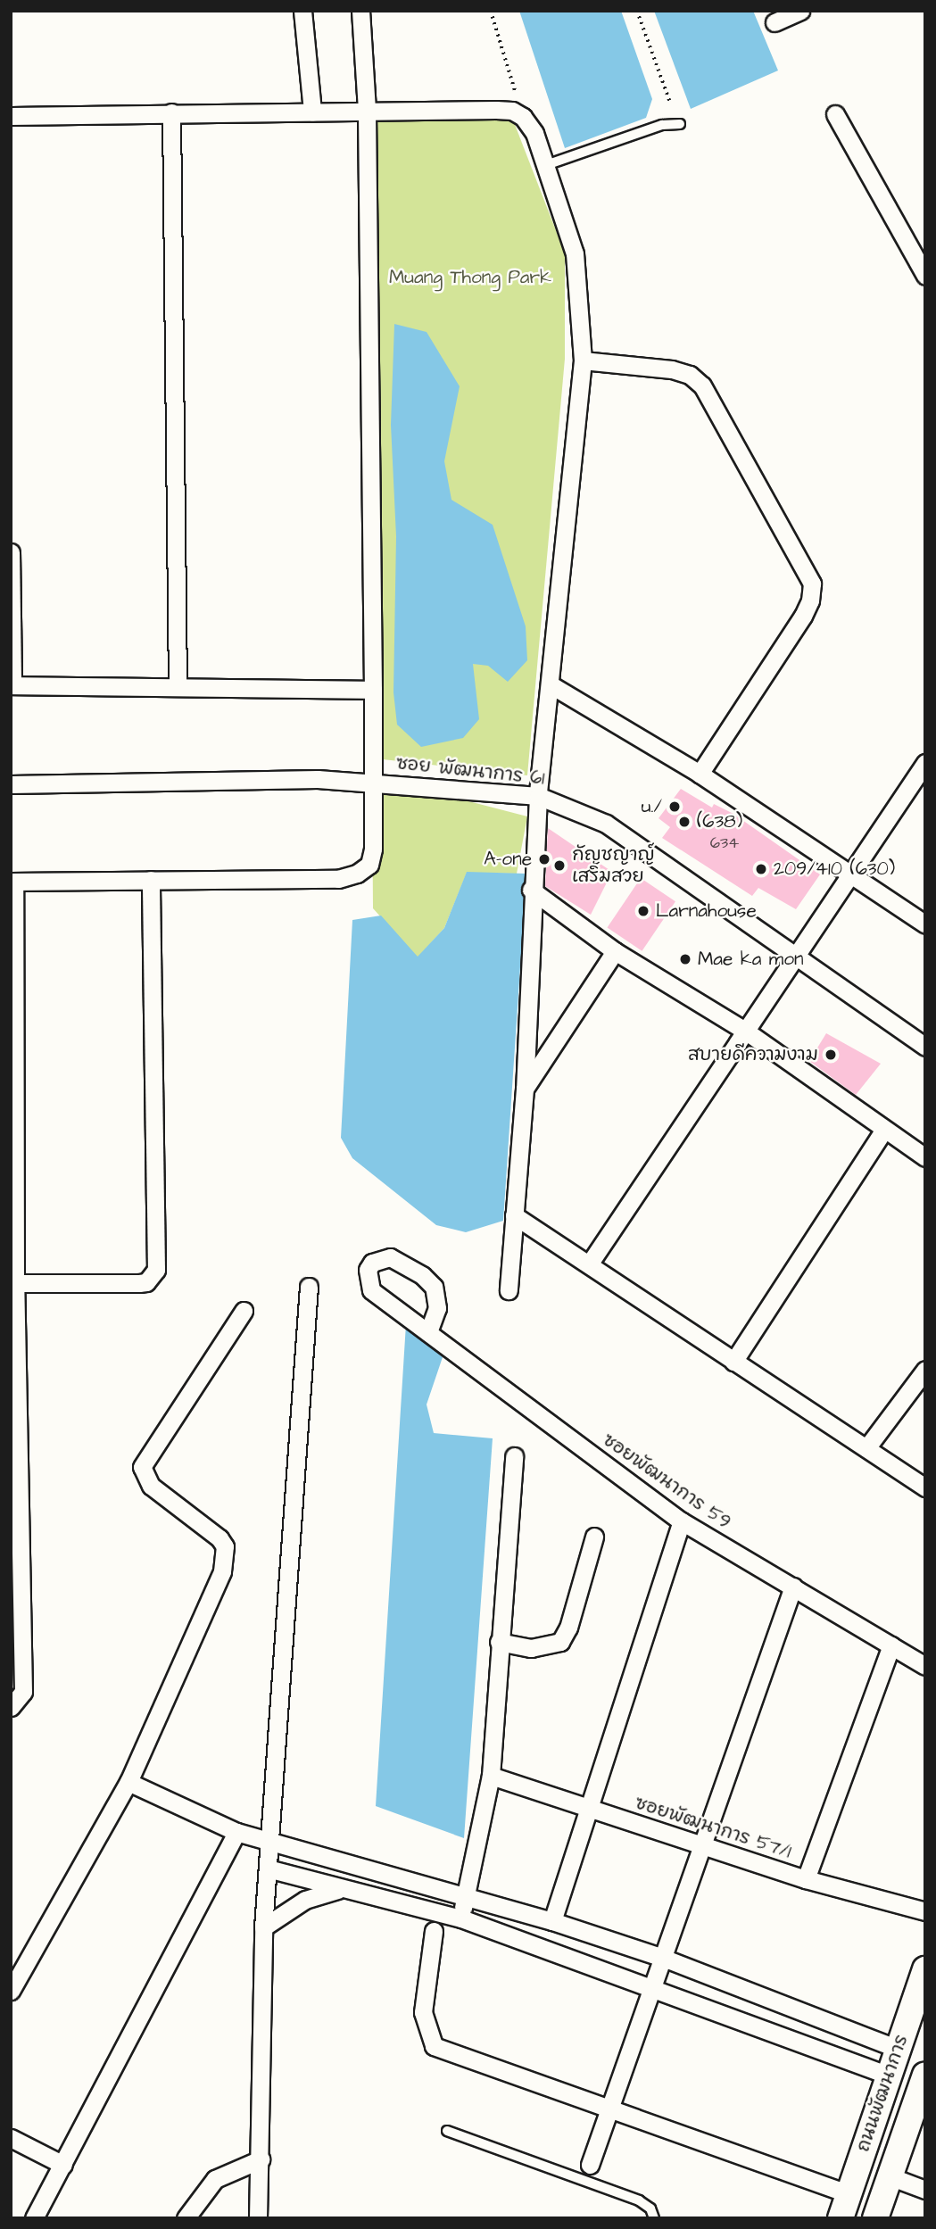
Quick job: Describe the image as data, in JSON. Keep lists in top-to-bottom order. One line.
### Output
{"streets":{"main road":["ถนนพัฒนาการ"],"street":["ซอย พัฒนาการ 61","ซอยพัฒนาการ 59","ซอยพัฒนาการ 57/1"]},"parks":["Muang Thong Park"],"places":["u./","(638)","A-one","กัญชญาญ์ เสริมสวย","209/410 (630)","Larnahouse","Mae ka mon","สบายดีความงาม"],"house_numbers":["634"]}
